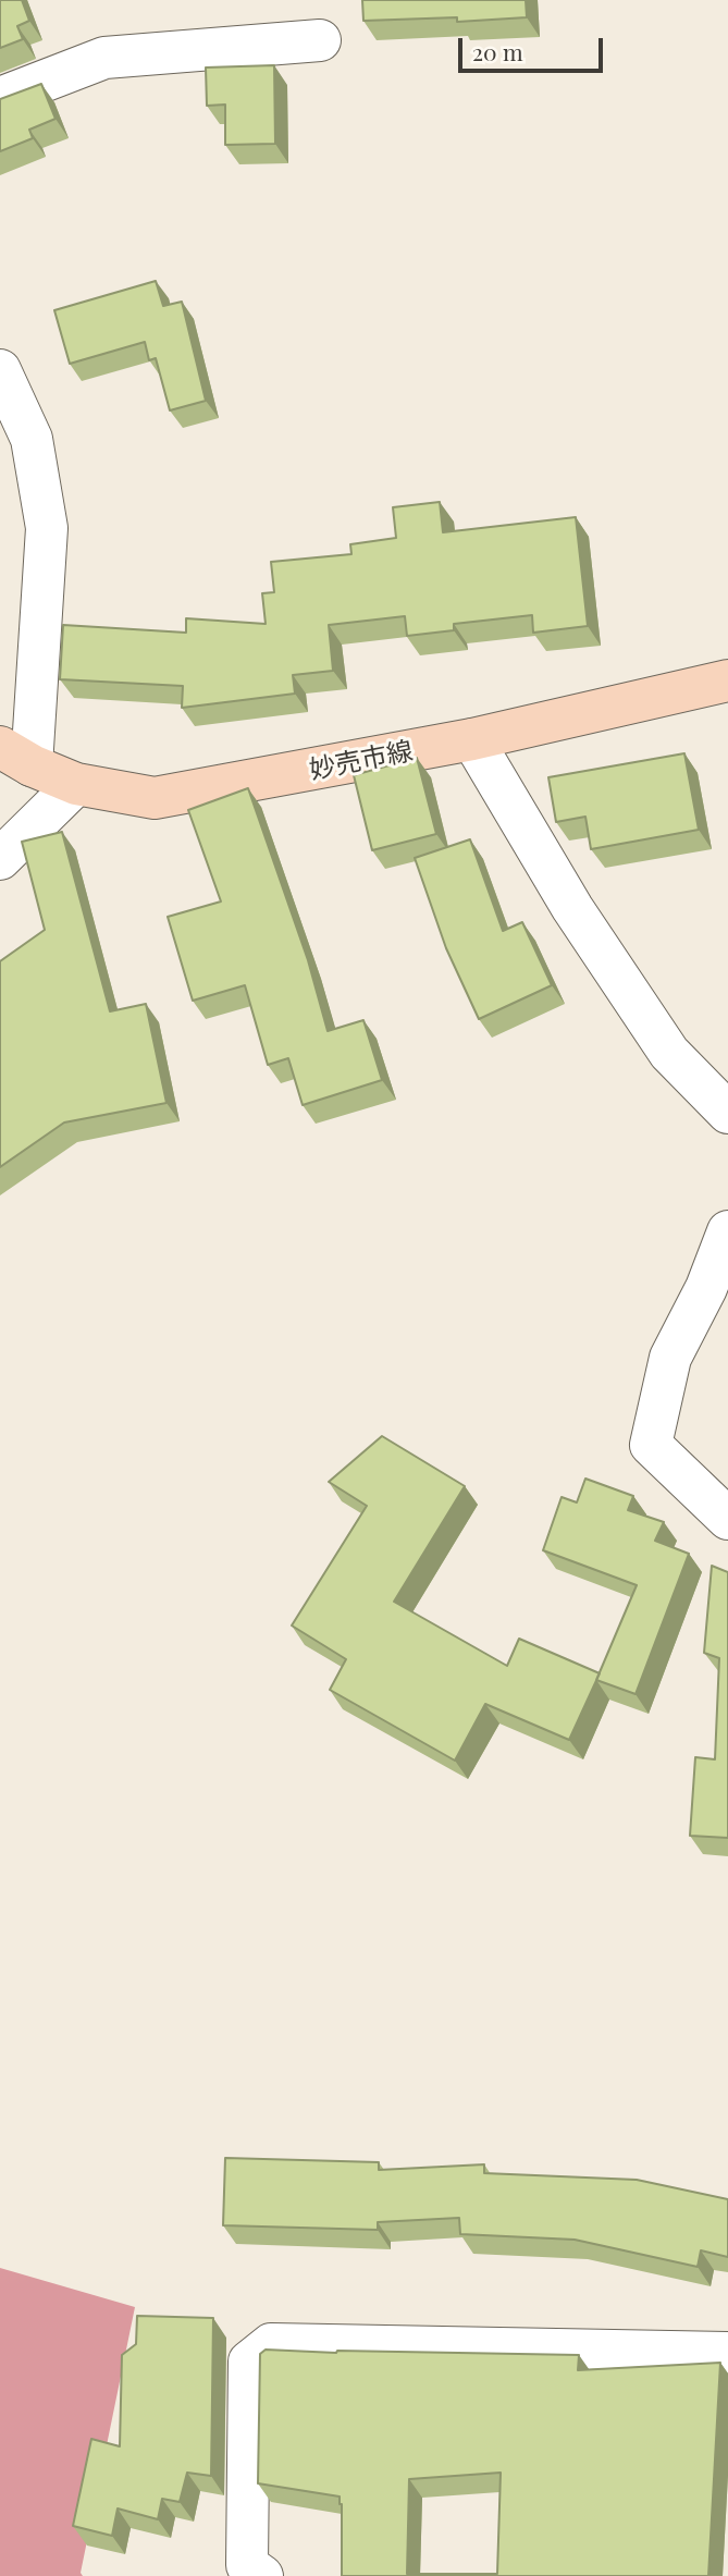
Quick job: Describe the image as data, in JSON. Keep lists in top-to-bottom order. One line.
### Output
{"streets":{"main road":["妙売市線"]},"scale_bar":"20 m"}
